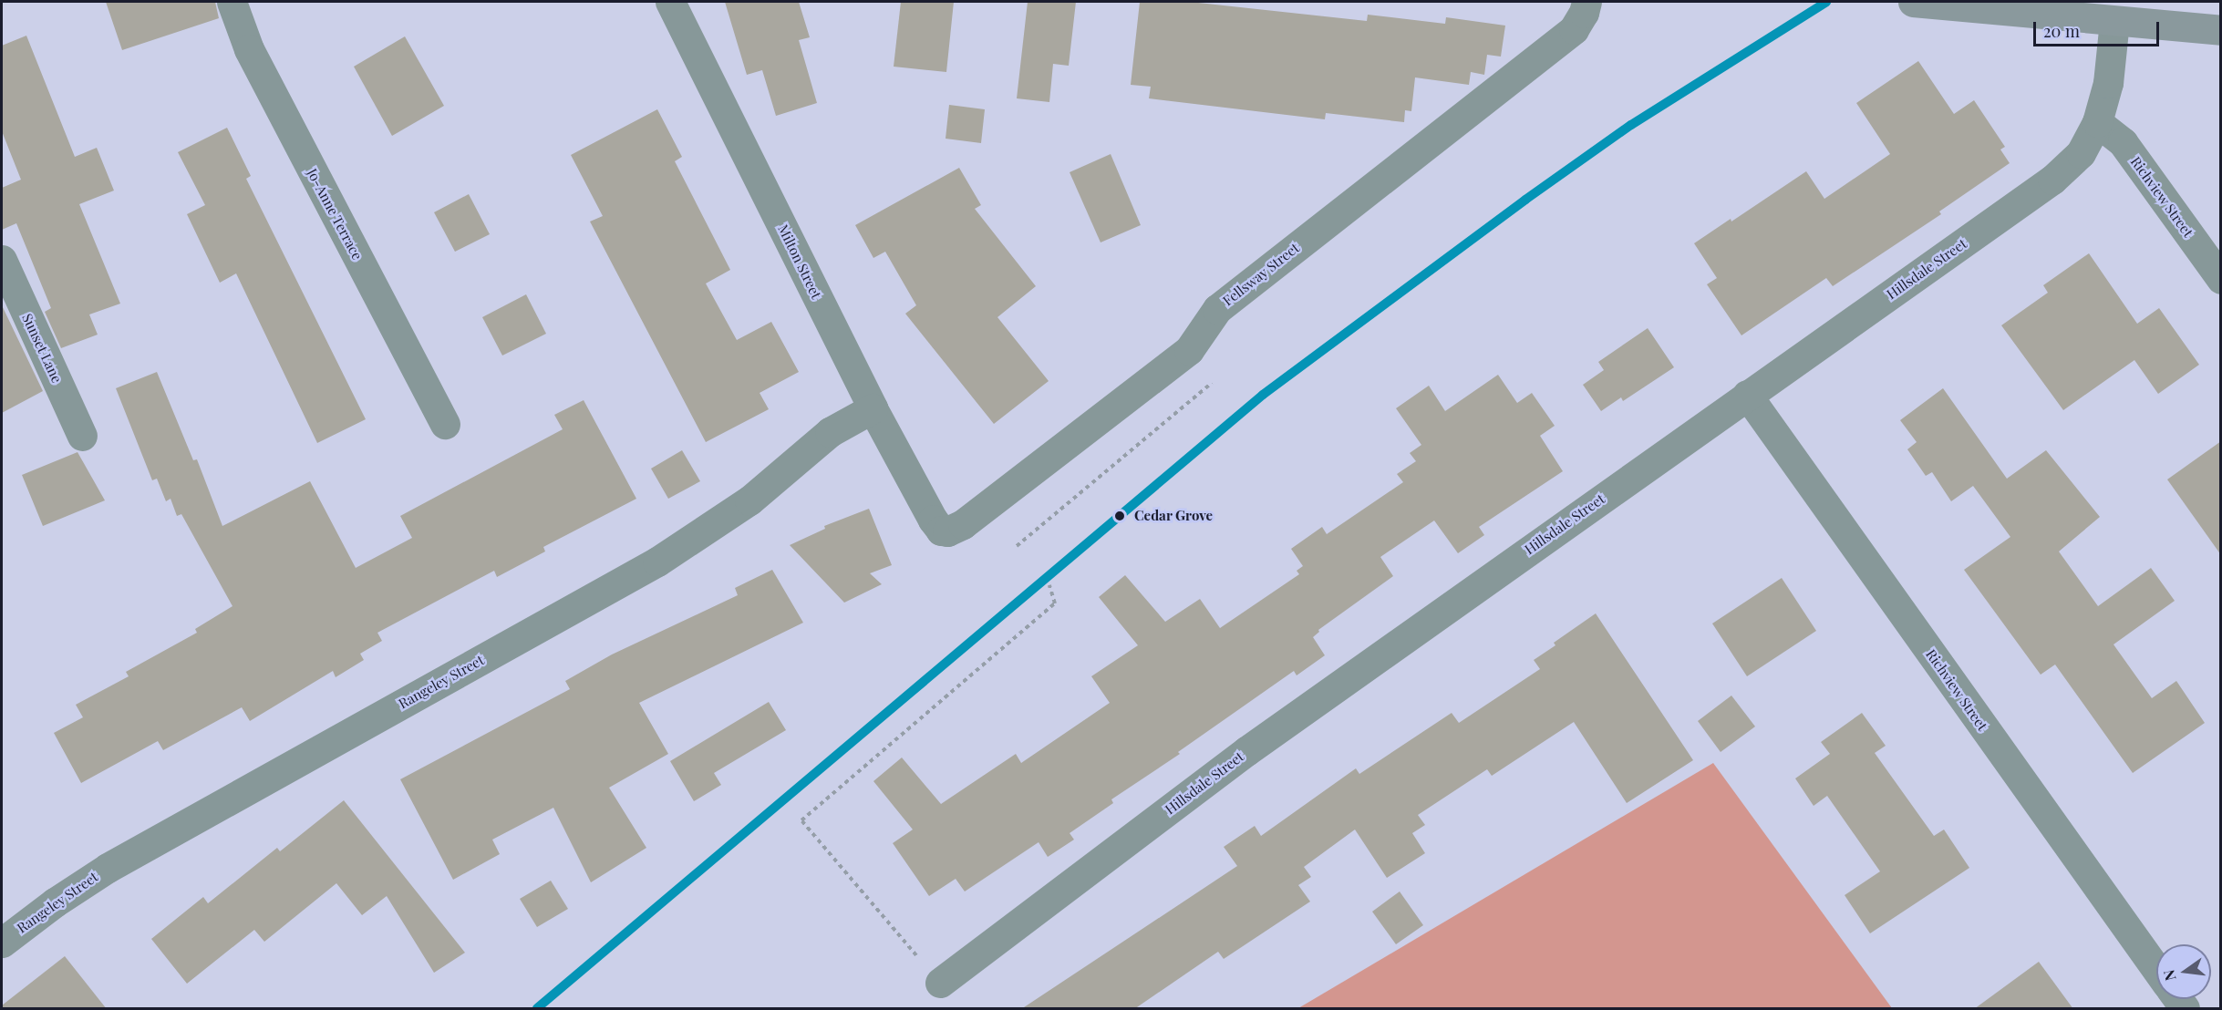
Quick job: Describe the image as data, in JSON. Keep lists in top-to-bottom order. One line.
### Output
{"streets":{"street":["Richview Street","Jo-Anne Terrace","Milton Street","Hillsdale Street","Fellsway Street","Sunset Lane","Rangeley Street"]},"crossings":[["Richview Street","Hillsdale Street"],["Milton Street","Fellsway Street"],["Milton Street","Rangeley Street"]],"places":["Cedar Grove"],"scale_bar":"20 m","north":"left"}
